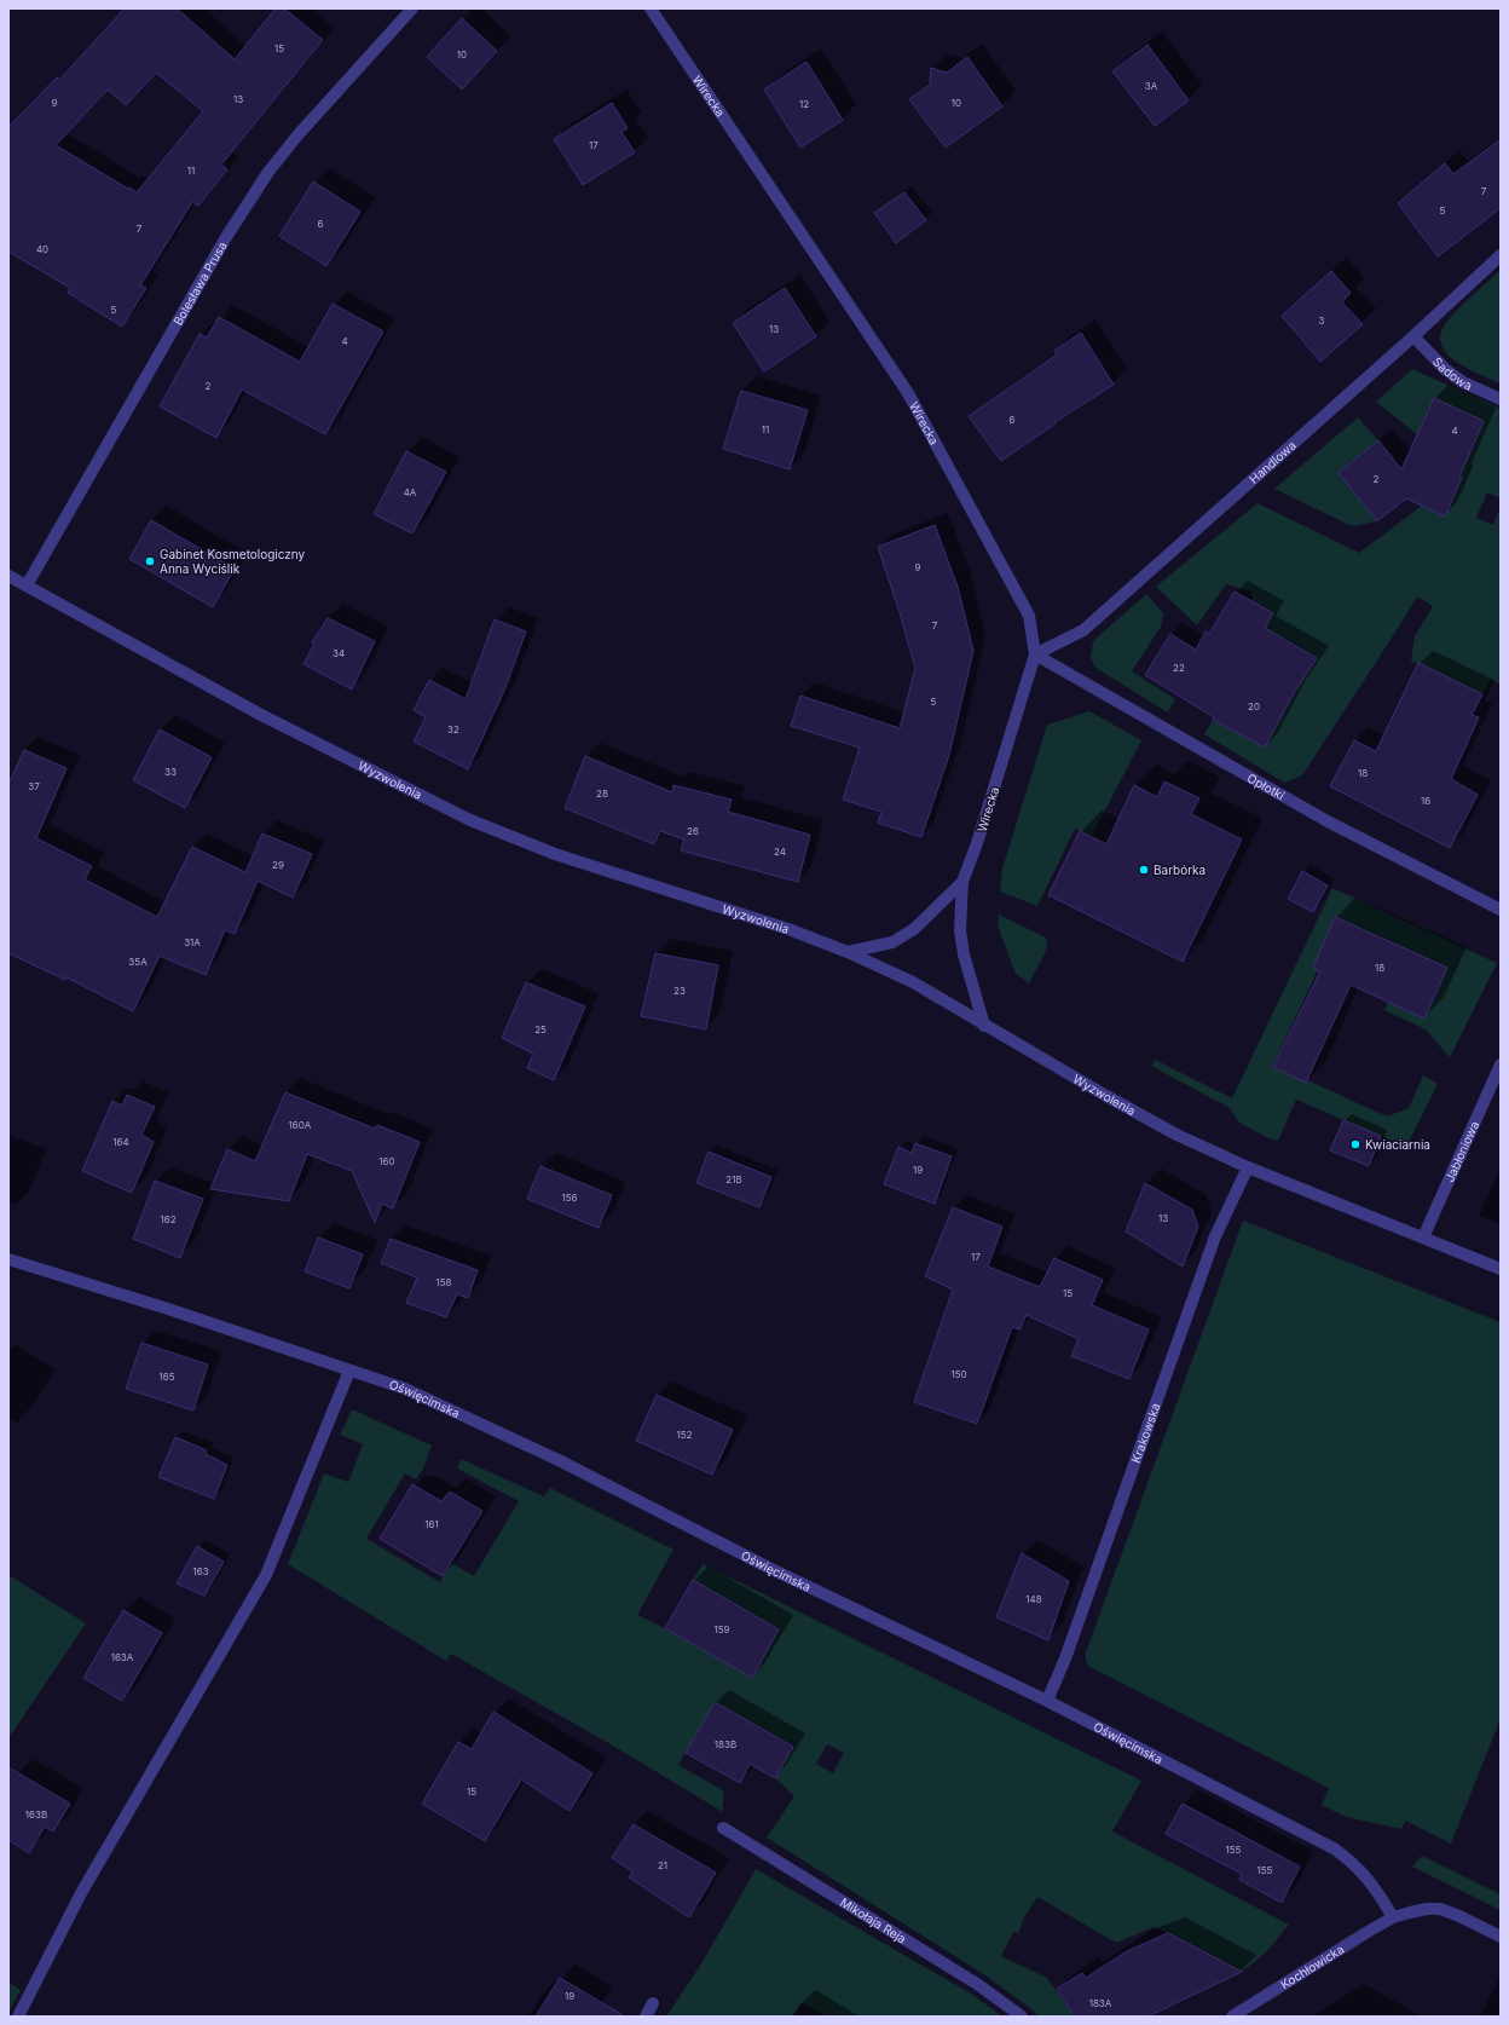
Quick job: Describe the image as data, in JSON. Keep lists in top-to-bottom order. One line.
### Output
{"streets":{"street":["Wirecka","Bolesława Prusa","Sadowa","Handlowa","Wyzwolenia","Opłotki","Jabłoniowa","Oświęcimska","Krakowska","Mikołaja Reja","Kochłowicka"]},"crossings":[["Wirecka","Handlowa"],["Wirecka","Wyzwolenia"],["Wirecka","Opłotki"],["Bolesława Prusa","Wyzwolenia"],["Sadowa","Handlowa"],["Handlowa","Opłotki"],["Wyzwolenia","Jabłoniowa"],["Wyzwolenia","Krakowska"],["Oświęcimska","Krakowska"],["Oświęcimska","Kochłowicka"]],"places":["Gabinet Kosmetologiczny Anna Wyciślik","Barbórka","Kwiaciarnia"],"house_numbers":["15","10","3A","13","9","10","12","17","11","7","5","6","7","40","5","3","13","4","2","6","11","4","2","4A","9","7","34","22","5","20","32","33","18","37","28","16","26","24","29","31A","35A","18","23","25","160A","164","160","19","21B","156","13","162","17","158","15","150","165","152","161","163","148","159","163A","183B","15","163B","155","21","155","19","183A"]}
